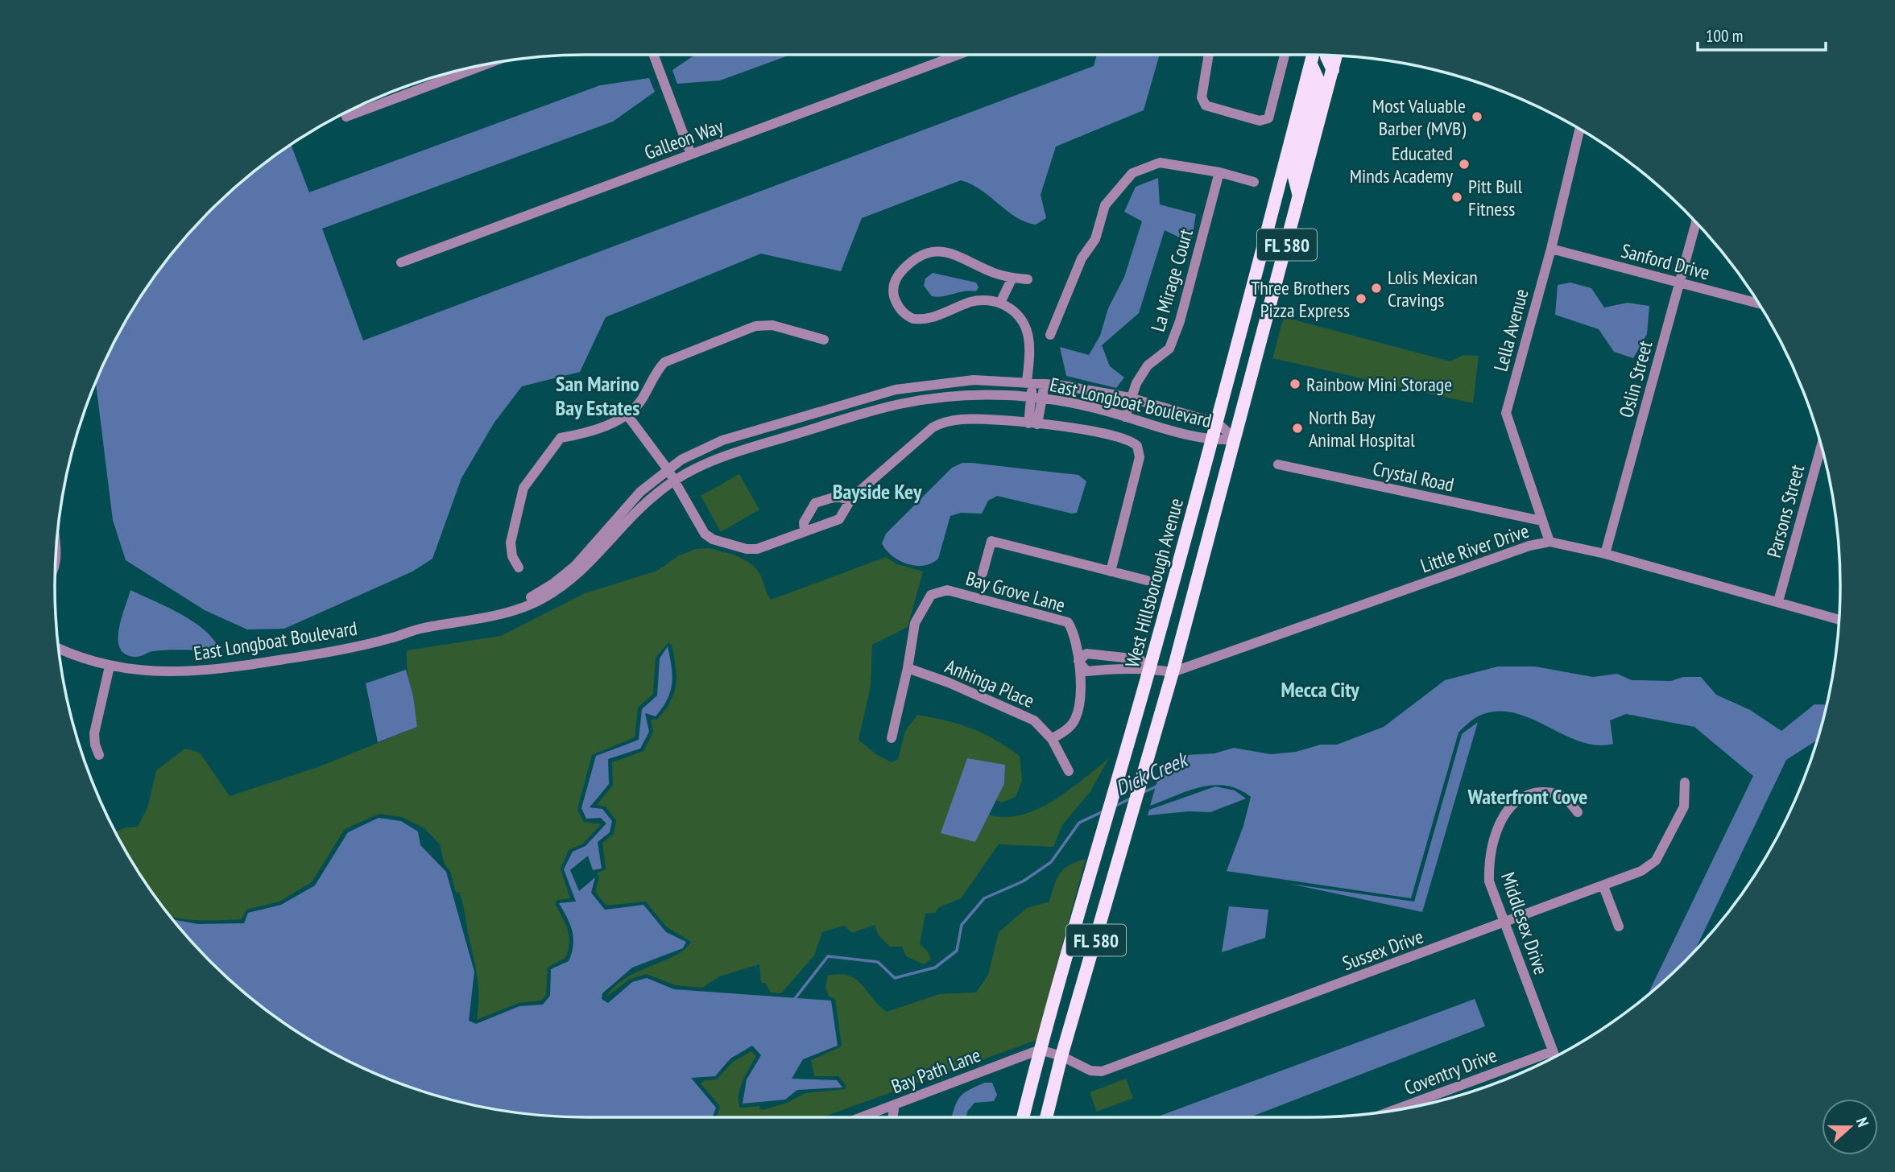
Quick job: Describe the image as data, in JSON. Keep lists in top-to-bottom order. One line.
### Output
{"streets":{"main road":["FL 580","West Hillsborough Avenue"],"street":["Galleon Way","Sanford Drive","La Mirage Court","Lella Avenue","Oslin Street","East Longboat Boulevard","Crystal Road","Parsons Street","Little River Drive","Bay Grove Lane","Anhinga Place","Middlesex Drive","Sussex Drive","Bay Path Lane","Coventry Drive"]},"crossings":[["Sanford Drive","Lella Avenue"],["Sanford Drive","Oslin Street"],["La Mirage Court","East Longboat Boulevard"],["Lella Avenue","Crystal Road"],["Lella Avenue","Little River Drive"],["Oslin Street","Little River Drive"],["East Longboat Boulevard","West Hillsborough Avenue"],["Parsons Street","Little River Drive"],["Little River Drive","West Hillsborough Avenue"],["West Hillsborough Avenue","Sussex Drive"],["West Hillsborough Avenue","Bay Path Lane"],["Bay Grove Lane","Anhinga Place"],["Middlesex Drive","Sussex Drive"],["Middlesex Drive","Coventry Drive"],["Sussex Drive","Bay Path Lane"]],"districts":["San Marino Bay Estates","Bayside Key","Mecca City","Waterfront Cove"],"water":["Dick Creek"],"places":["Most Valuable Barber (MVB)","Educated Minds Academy","Pitt Bull Fitness","Lolis Mexican Cravings","Three Brothers Pizza Express","Rainbow Mini Storage","North Bay Animal Hospital"],"scale_bar":"100 m","north":"right"}
